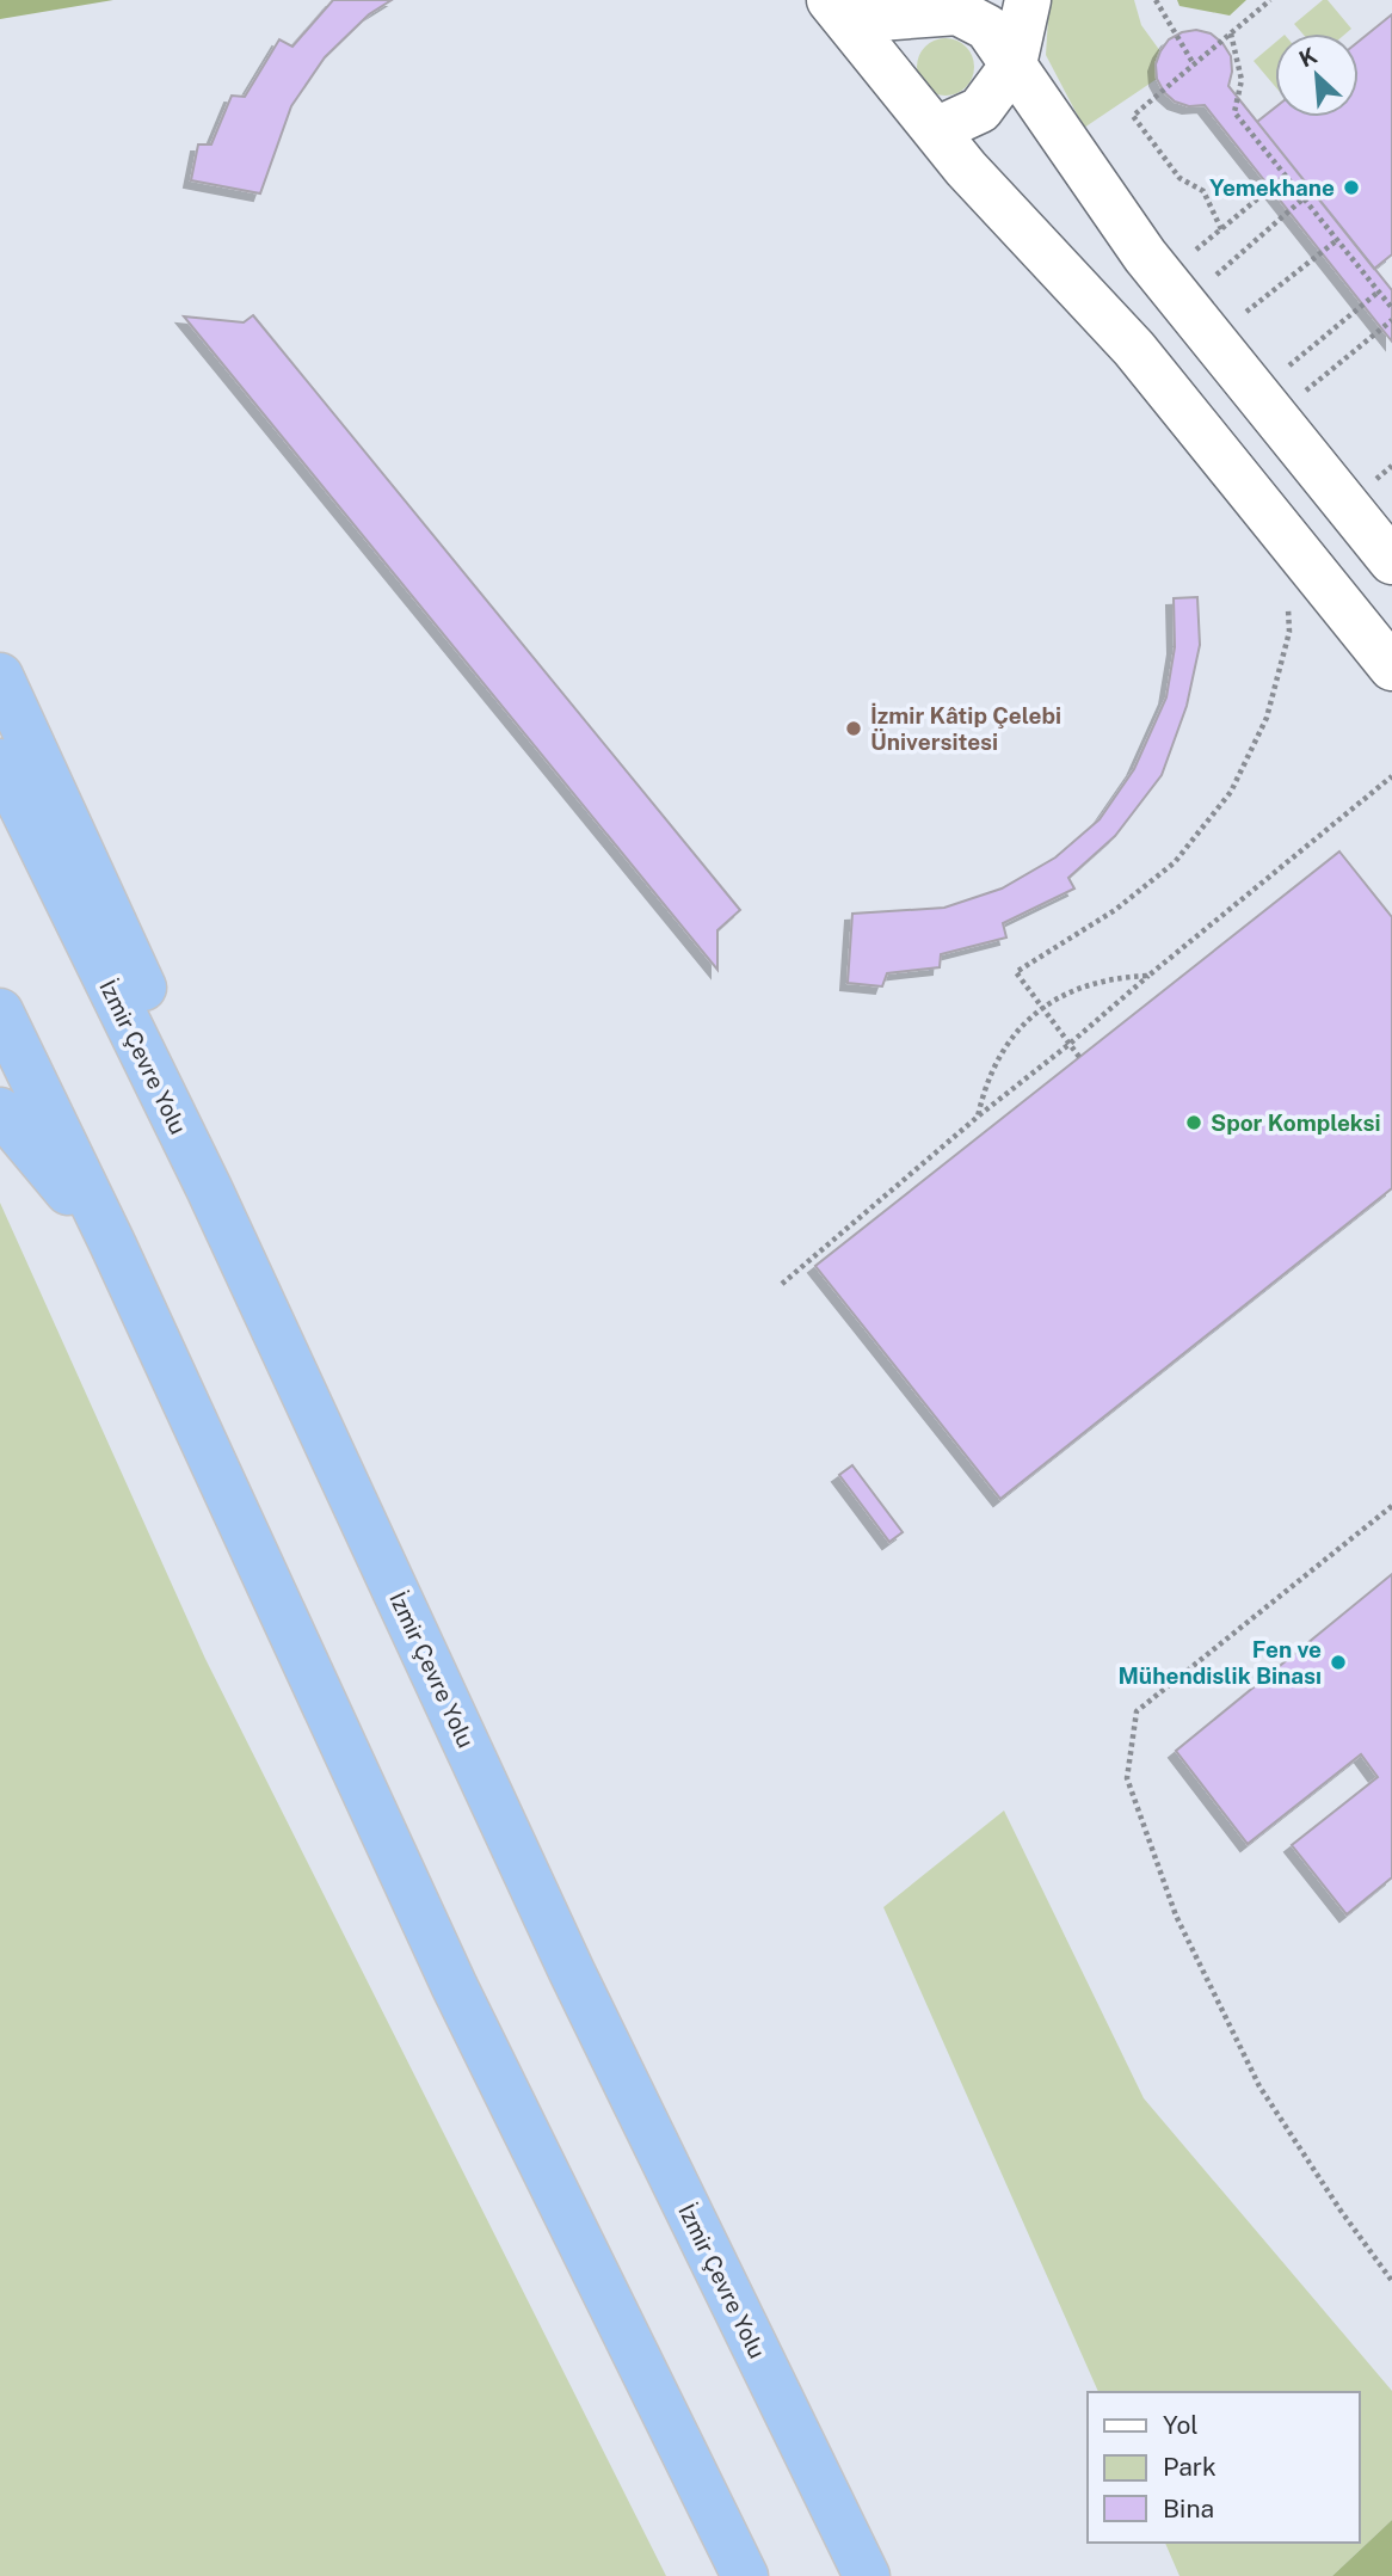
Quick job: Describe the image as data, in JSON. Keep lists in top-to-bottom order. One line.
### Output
{"streets":{"highway":["İzmir Çevre Yolu"]},"places":["Yemekhane","İzmir Kâtip Çelebi Üniversitesi","Spor Kompleksi","Fen ve Mühendislik Binası"],"legend":["Yol","Park","Bina"],"north":"top left"}
